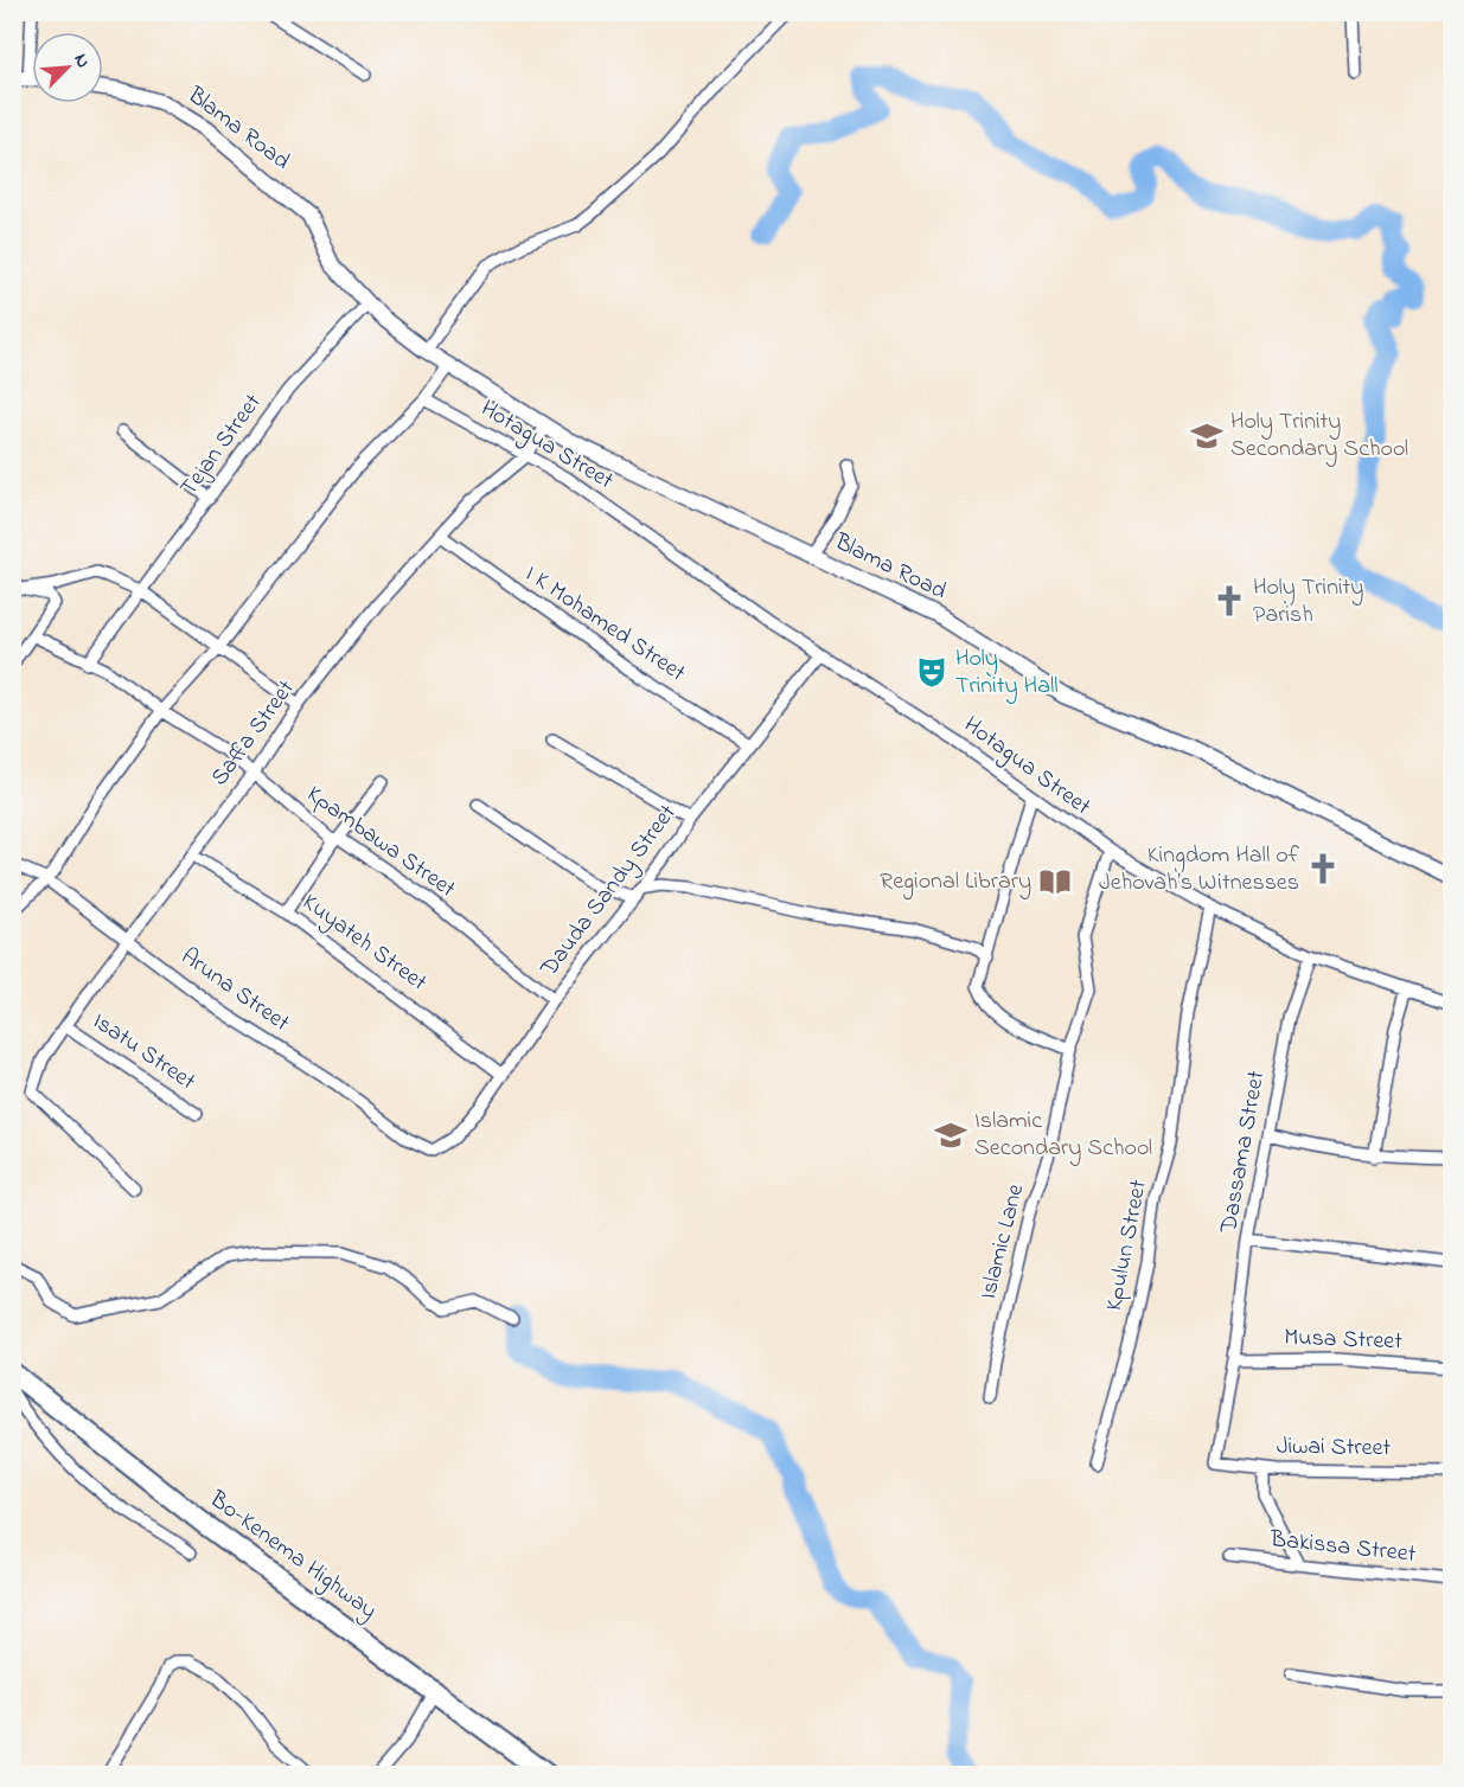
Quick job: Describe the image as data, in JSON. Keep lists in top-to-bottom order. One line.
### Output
{"streets":{"highway":["Bo-Kenema Highway"],"street":["Blama Road","Tejan Street","Hotagua Street","I K Mohamed Street","Saffa Street","Kpambawa Street","Dauda Sandy Street","Kuyateh Street","Aruna Street","Isatu Street","Dassama Street","Islamic Lane","Kpulun Street","Musa Street","Jiwai Street","Bakissa Street"]},"crossings":[["Blama Road","Tejan Street"],["Blama Road","Saffa Street"],["Tejan Street","Kpambawa Street"],["Hotagua Street","Saffa Street"],["Hotagua Street","Dauda Sandy Street"],["Hotagua Street","Dassama Street"],["Hotagua Street","Islamic Lane"],["Hotagua Street","Kpulun Street"],["I K Mohamed Street","Saffa Street"],["I K Mohamed Street","Dauda Sandy Street"],["Saffa Street","Kpambawa Street"],["Saffa Street","Kuyateh Street"],["Saffa Street","Aruna Street"],["Saffa Street","Isatu Street"],["Kpambawa Street","Dauda Sandy Street"],["Dauda Sandy Street","Kuyateh Street"],["Dauda Sandy Street","Aruna Street"],["Dassama Street","Musa Street"],["Dassama Street","Jiwai Street"]],"places":{"school or university":["Holy Trinity Secondary School","Islamic Secondary School"],"church":["Holy Trinity Parish","Kingdom Hall of Jehovah’s Witnesses"],"theatre":["Holy Trinity Hall"],"library":["Regional Library"]},"north":"top right"}
